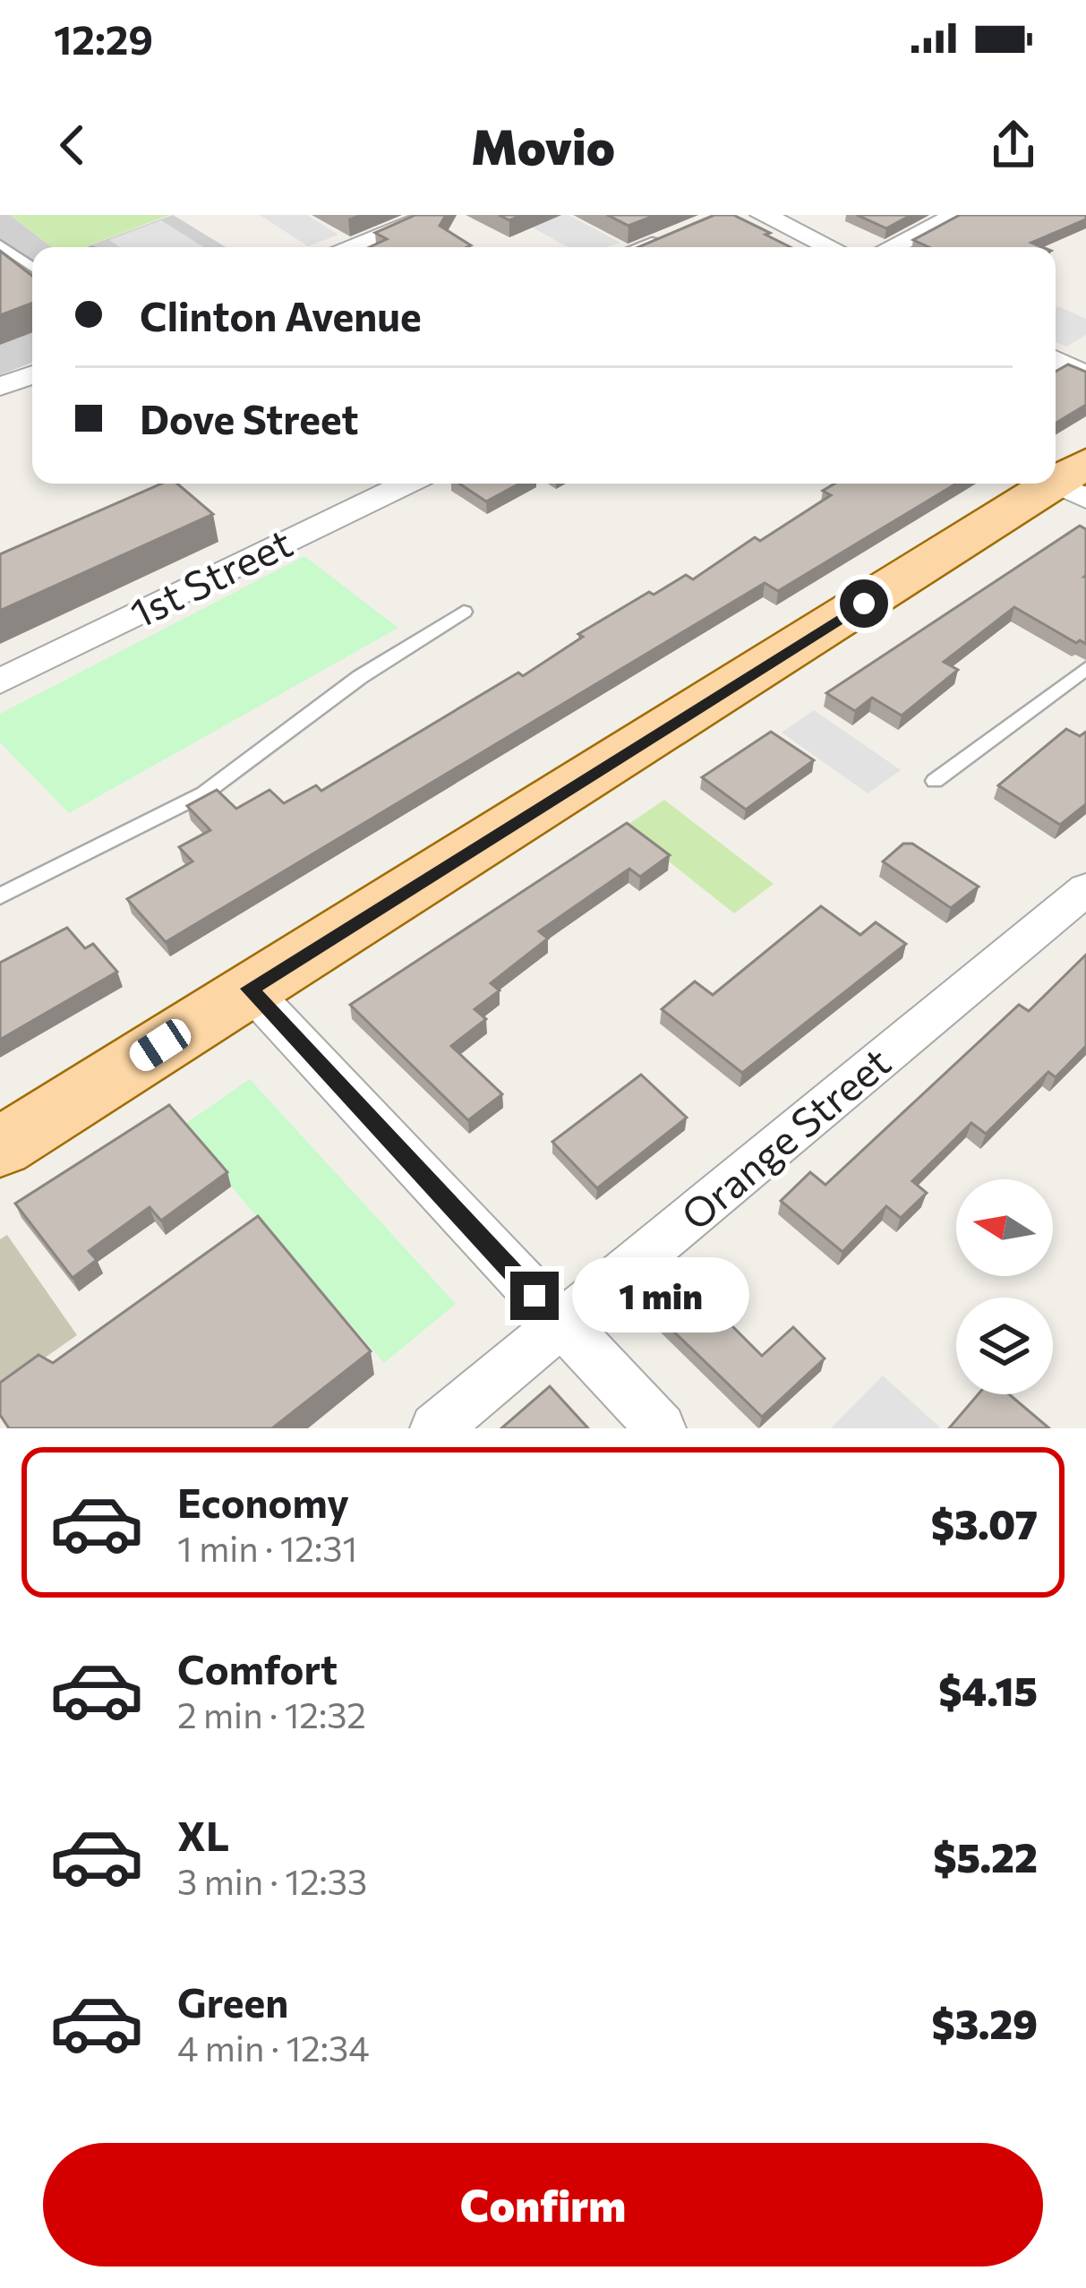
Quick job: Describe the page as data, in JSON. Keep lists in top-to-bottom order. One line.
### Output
{"streets":{"street":["1st Street","Orange Street"]},"north":"left","page":{"status":"12:29","header":"Movio","banner":["Clinton Avenue","Dove Street"],"bubble":"1 min","list":[{"name":"Economy","note":"1 min · 12:31","value":"$3.07"},{"name":"Comfort","note":"2 min · 12:32","value":"$4.15"},{"name":"XL","note":"3 min · 12:33","value":"$5.22"},{"name":"Green","note":"4 min · 12:34","value":"$3.29"}],"buttons":"Confirm"}}
